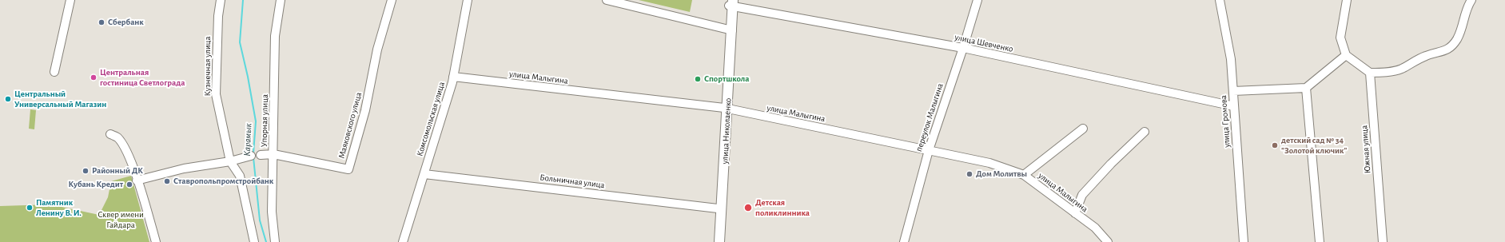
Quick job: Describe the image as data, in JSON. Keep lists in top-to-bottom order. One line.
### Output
{"streets":{"main road":["улица Николаенко"],"street":["улица Шевченко","Кузнечная улица","улица Малыгина","переулок Малыгина","Комсомольская улица","Упорная улица","улица Громова","Маяковского улица","Южная улица","Больничная улица"]},"crossings":[["улица Шевченко","переулок Малыгина"],["улица Шевченко","улица Громова"],["улица Шевченко","улица Николаенко"],["улица Малыгина","переулок Малыгина"],["улица Малыгина","Комсомольская улица"],["улица Малыгина","улица Николаенко"],["Комсомольская улица","Больничная улица"],["Упорная улица","Маяковского улица"],["улица Николаенко","Больничная улица"]],"water":["Карамык"],"parks":["Сквер имени Гайдара"],"places":["Сбербанк","Центральная гостиница Светлограда","Спортшкола","Центральный Универсальный Магазин","детский сад № 34 \"Золотой ключик\"","Районный ДК","Дом Молитвы","Ставропольпромстройбанк","Кубань Кредит","Памятник Ленину В. И.","Детская поликлинника"]}
